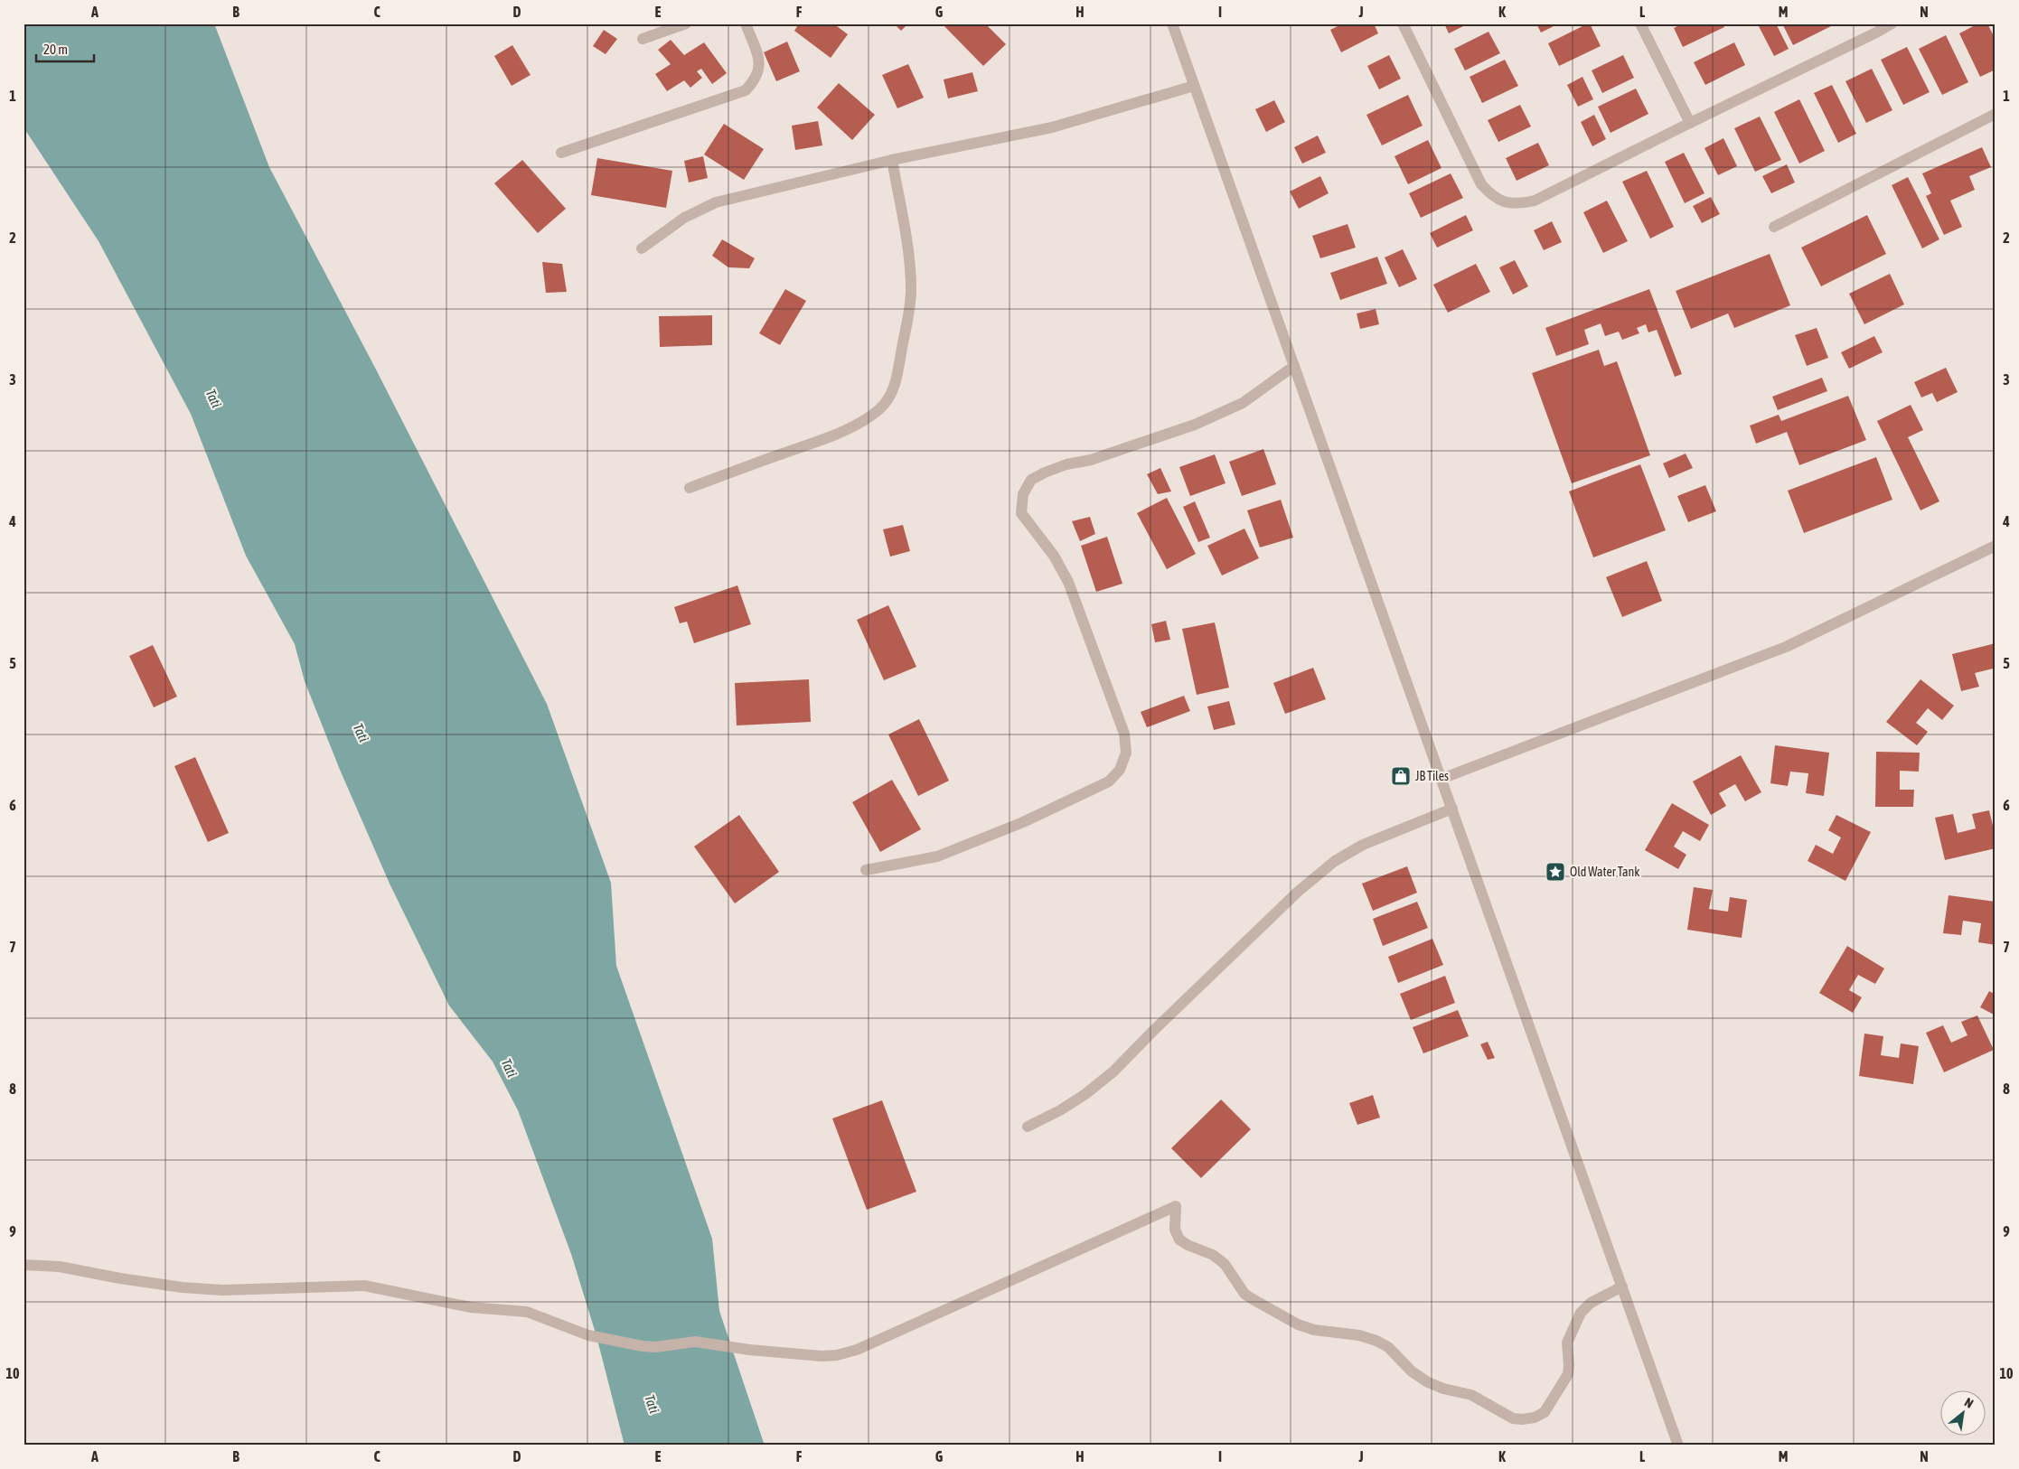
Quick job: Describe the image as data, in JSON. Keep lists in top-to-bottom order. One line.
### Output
{"water":["Tati"],"places":{"shop":["JB Tiles"],"place":["Old Water Tank"]},"scale_bar":"20 m","north":"top right","grid":{"columns":["A","B","C","D","E","F","G","H","I","J","K","L","M","N"],"rows":["1","2","3","4","5","6","7","8","9","10"]}}
